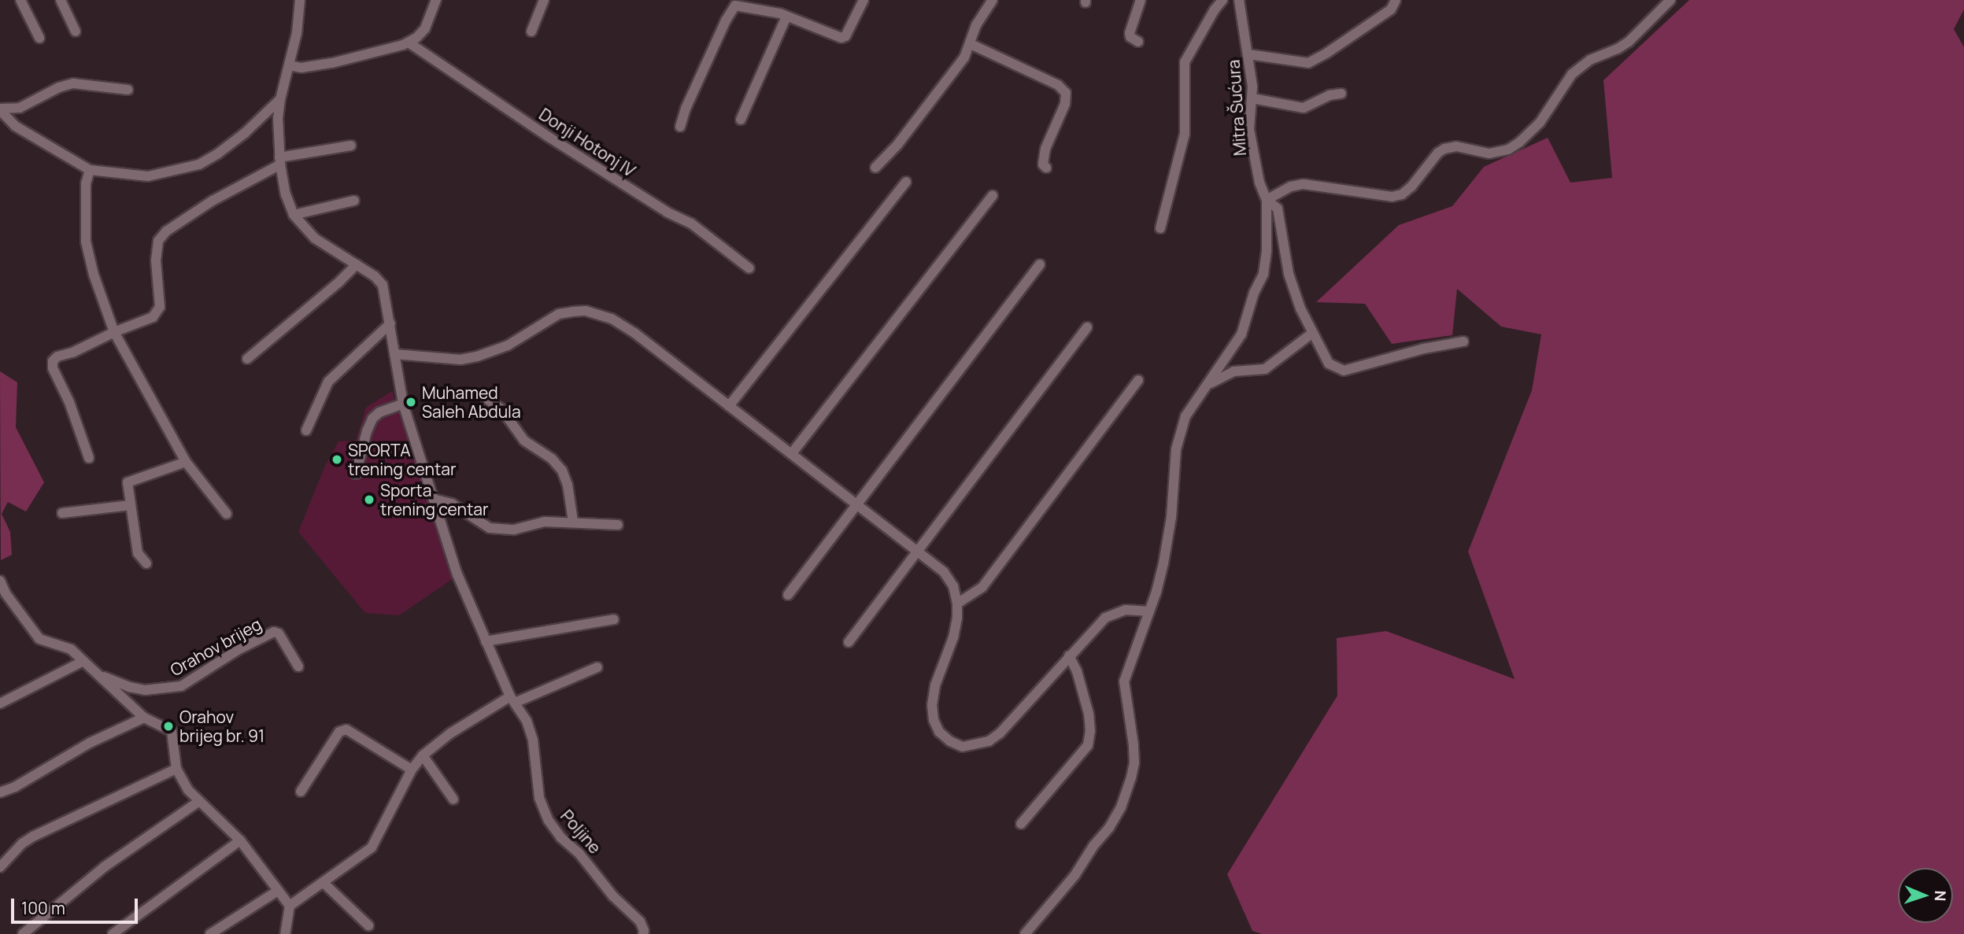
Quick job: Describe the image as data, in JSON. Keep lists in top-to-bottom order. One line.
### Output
{"streets":{"street":["Mitra Šućura","Donji Hotonj IV","Orahov brijeg","Poljine"]},"places":["Muhamed Saleh Abdula","SPORTA trening centar","Sporta trening centar","Orahov brijeg br. 91"],"scale_bar":"100 m","north":"right"}
